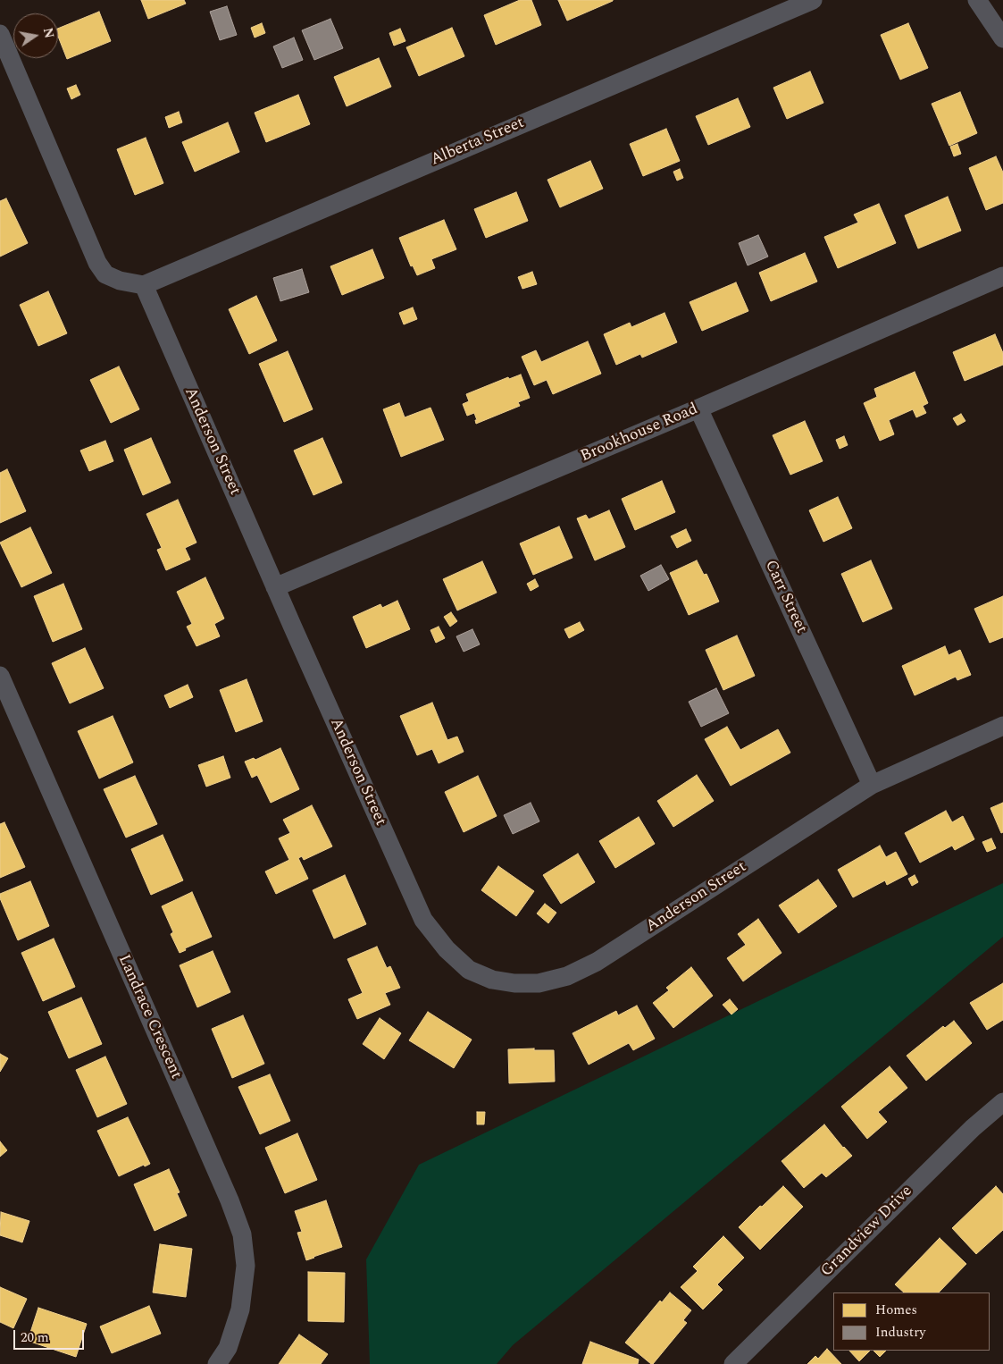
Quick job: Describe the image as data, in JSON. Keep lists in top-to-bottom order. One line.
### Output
{"streets":{"street":["Alberta Street","Brookhouse Road","Anderson Street","Carr Street","Landrace Crescent","Grandview Drive"]},"crossings":[["Alberta Street","Anderson Street"],["Brookhouse Road","Anderson Street"],["Brookhouse Road","Carr Street"],["Anderson Street","Carr Street"]],"legend":["Homes","Industry"],"scale_bar":"20 m","north":"right"}
